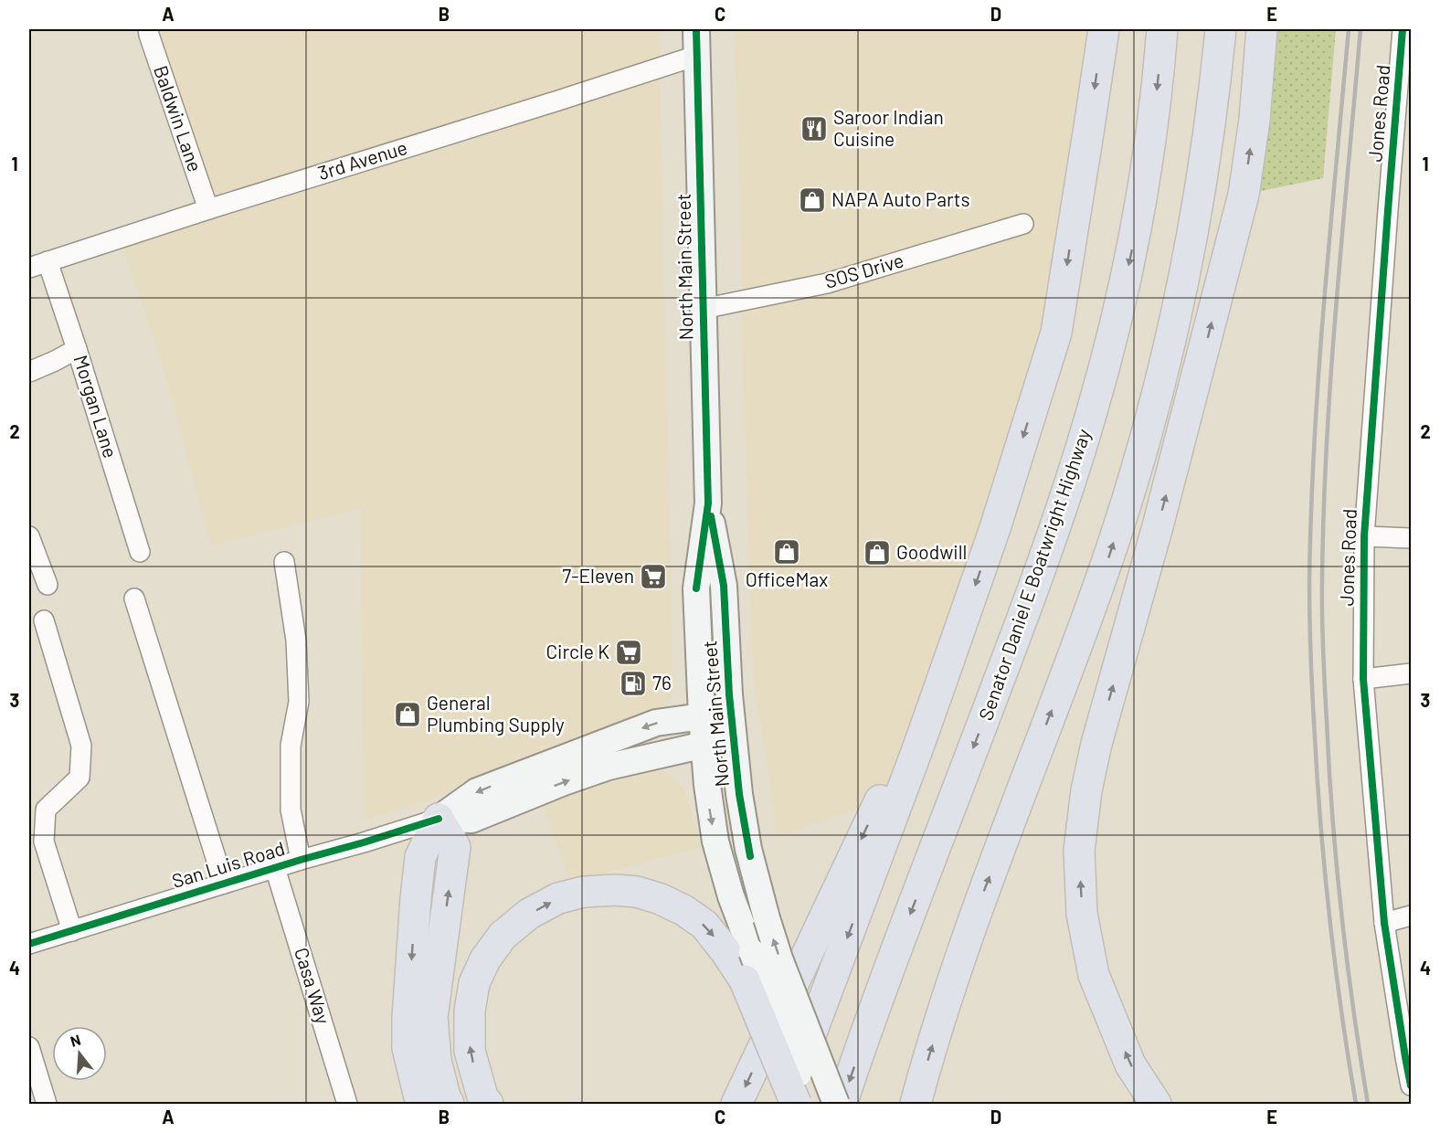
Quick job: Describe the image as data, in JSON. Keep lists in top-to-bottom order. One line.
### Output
{"streets":{"highway":["Senator Daniel E Boatwright Highway"],"main road":["North Main Street","San Luis Road"],"street":["Jones Road","Baldwin Lane","3rd Avenue","SOS Drive","Morgan Lane","Casa Way"]},"crossings":[["Baldwin Lane","3rd Avenue"],["3rd Avenue","North Main Street"],["3rd Avenue","Morgan Lane"],["North Main Street","SOS Drive"],["North Main Street","San Luis Road"],["San Luis Road","Casa Way"]],"places":{"restaurant":["Saroor Indian Cuisine"],"shop":["NAPA Auto Parts","OfficeMax","Goodwill","General Plumbing Supply"],"supermarket":["7-Eleven","Circle K"],"fuel station":["76"]},"north":"top","grid":{"columns":["A","B","C","D","E"],"rows":["1","2","3","4"]}}
